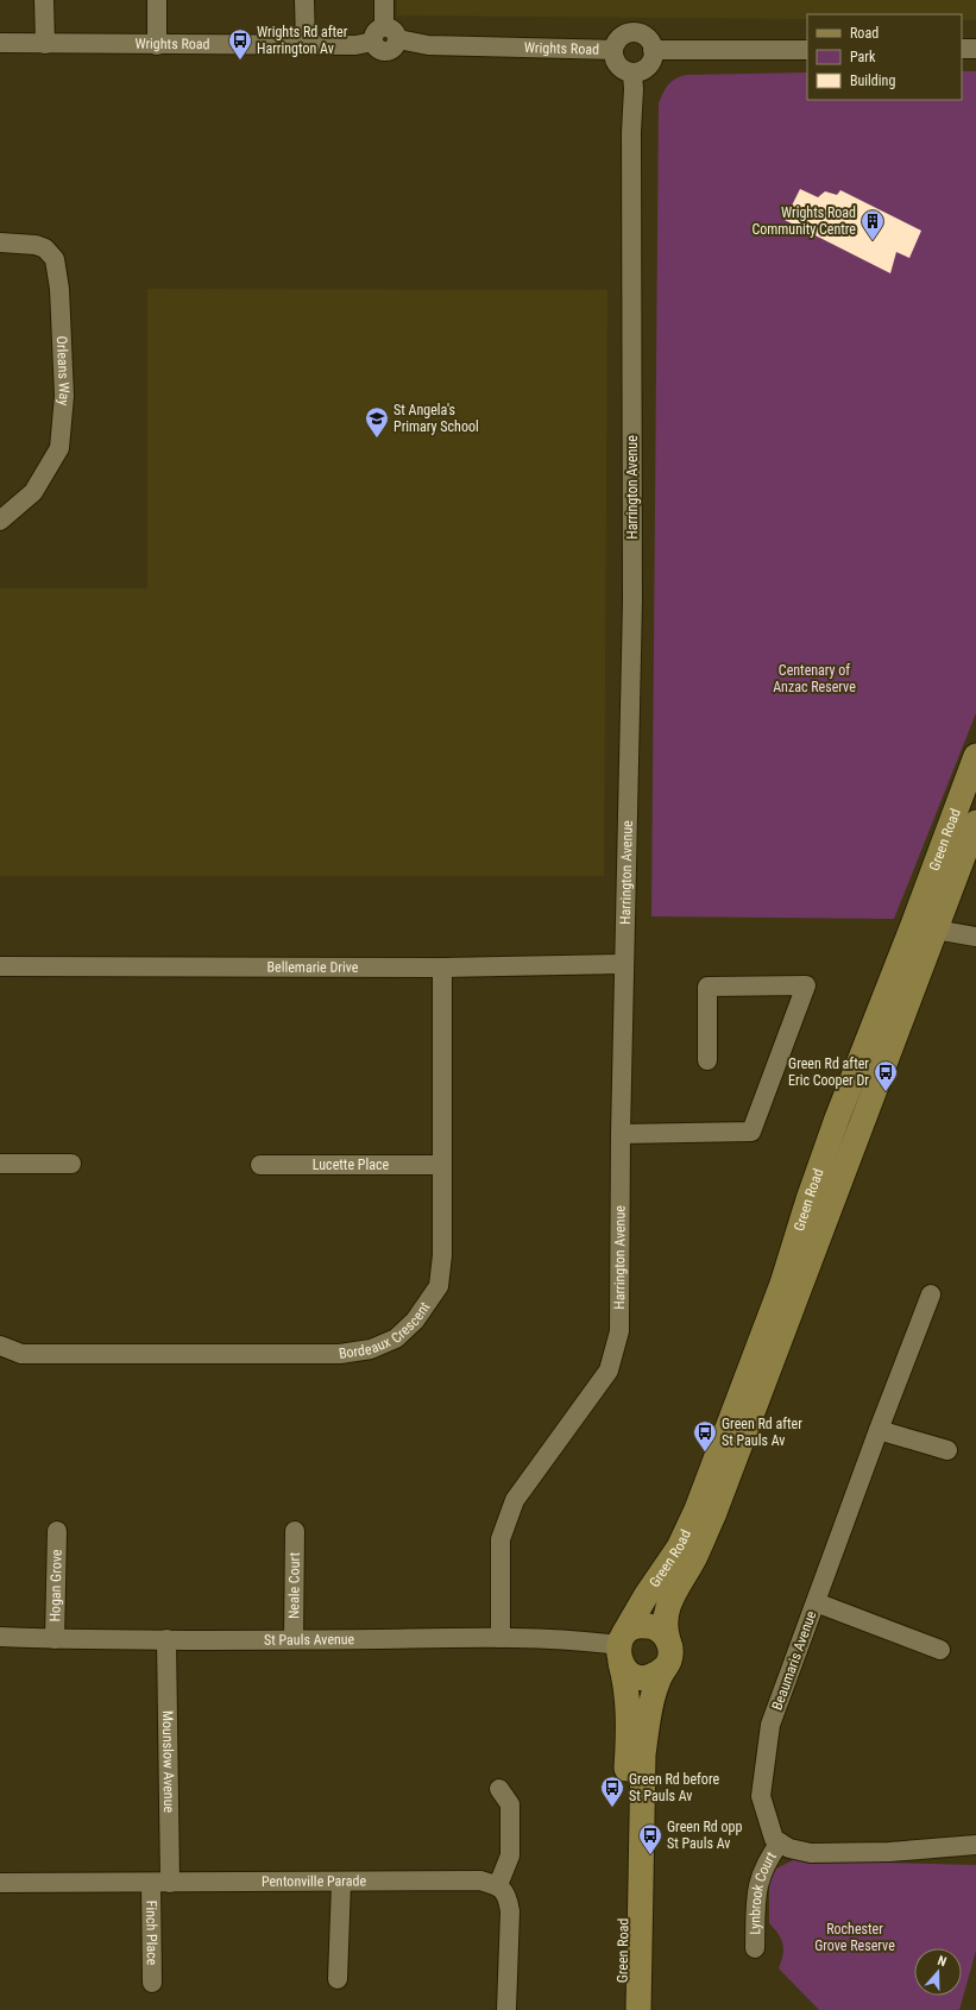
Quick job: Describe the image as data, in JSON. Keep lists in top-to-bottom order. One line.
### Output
{"streets":{"main road":["Green Road"],"street":["Wrights Road","Orleans Way","Harrington Avenue","Bellemarie Drive","Lucette Place","Bordeaux Crescent","Hogan Grove","Neale Court","St Pauls Avenue","Beaumaris Avenue","Mounslow Avenue","Pentonville Parade","Lynbrook Court","Finch Place"]},"crossings":[["Wrights Road","Harrington Avenue"],["Harrington Avenue","Bellemarie Drive"],["Harrington Avenue","St Pauls Avenue"],["Green Road","St Pauls Avenue"],["Bellemarie Drive","Bordeaux Crescent"],["Lucette Place","Bordeaux Crescent"],["Hogan Grove","St Pauls Avenue"],["Neale Court","St Pauls Avenue"],["St Pauls Avenue","Mounslow Avenue"],["Beaumaris Avenue","Lynbrook Court"],["Mounslow Avenue","Pentonville Parade"],["Mounslow Avenue","Finch Place"],["Pentonville Parade","Finch Place"]],"parks":["Centenary of Anzac Reserve","Rochester Grove Reserve"],"places":{"bus stop":["Wrights Rd after Harrington Av","Green Rd after Eric Cooper Dr","Green Rd after St Pauls Av","Green Rd before St Pauls Av","Green Rd opp St Pauls Av"],"building":["Wrights Road Community Centre"],"school or university":["St Angela's Primary School"]},"legend":["Road","Park","Building"],"north":"top"}
